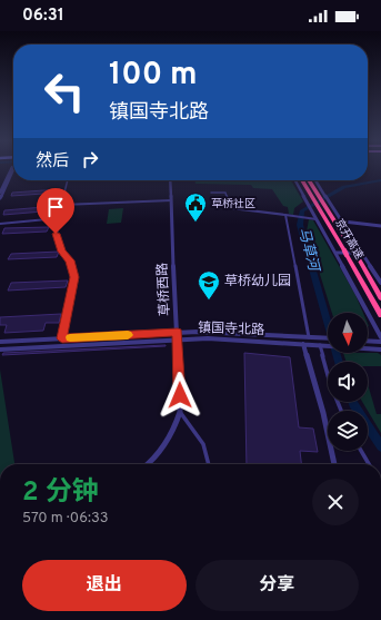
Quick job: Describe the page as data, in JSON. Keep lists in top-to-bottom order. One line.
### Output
{"streets":{"highway":["京开高速"],"street":["草桥西路","镇国寺北路"]},"crossings":[["草桥西路","镇国寺北路"]],"water":["马草河"],"places":{"public building":["草桥社区"],"school or university":["草桥幼儿园"]},"north":"bottom","page":{"status":"06:31","turn":["100 m","镇国寺北路"],"then":"然后","heading":["2 分钟","570 m · 06:33"],"buttons":["退出","分享"]}}
